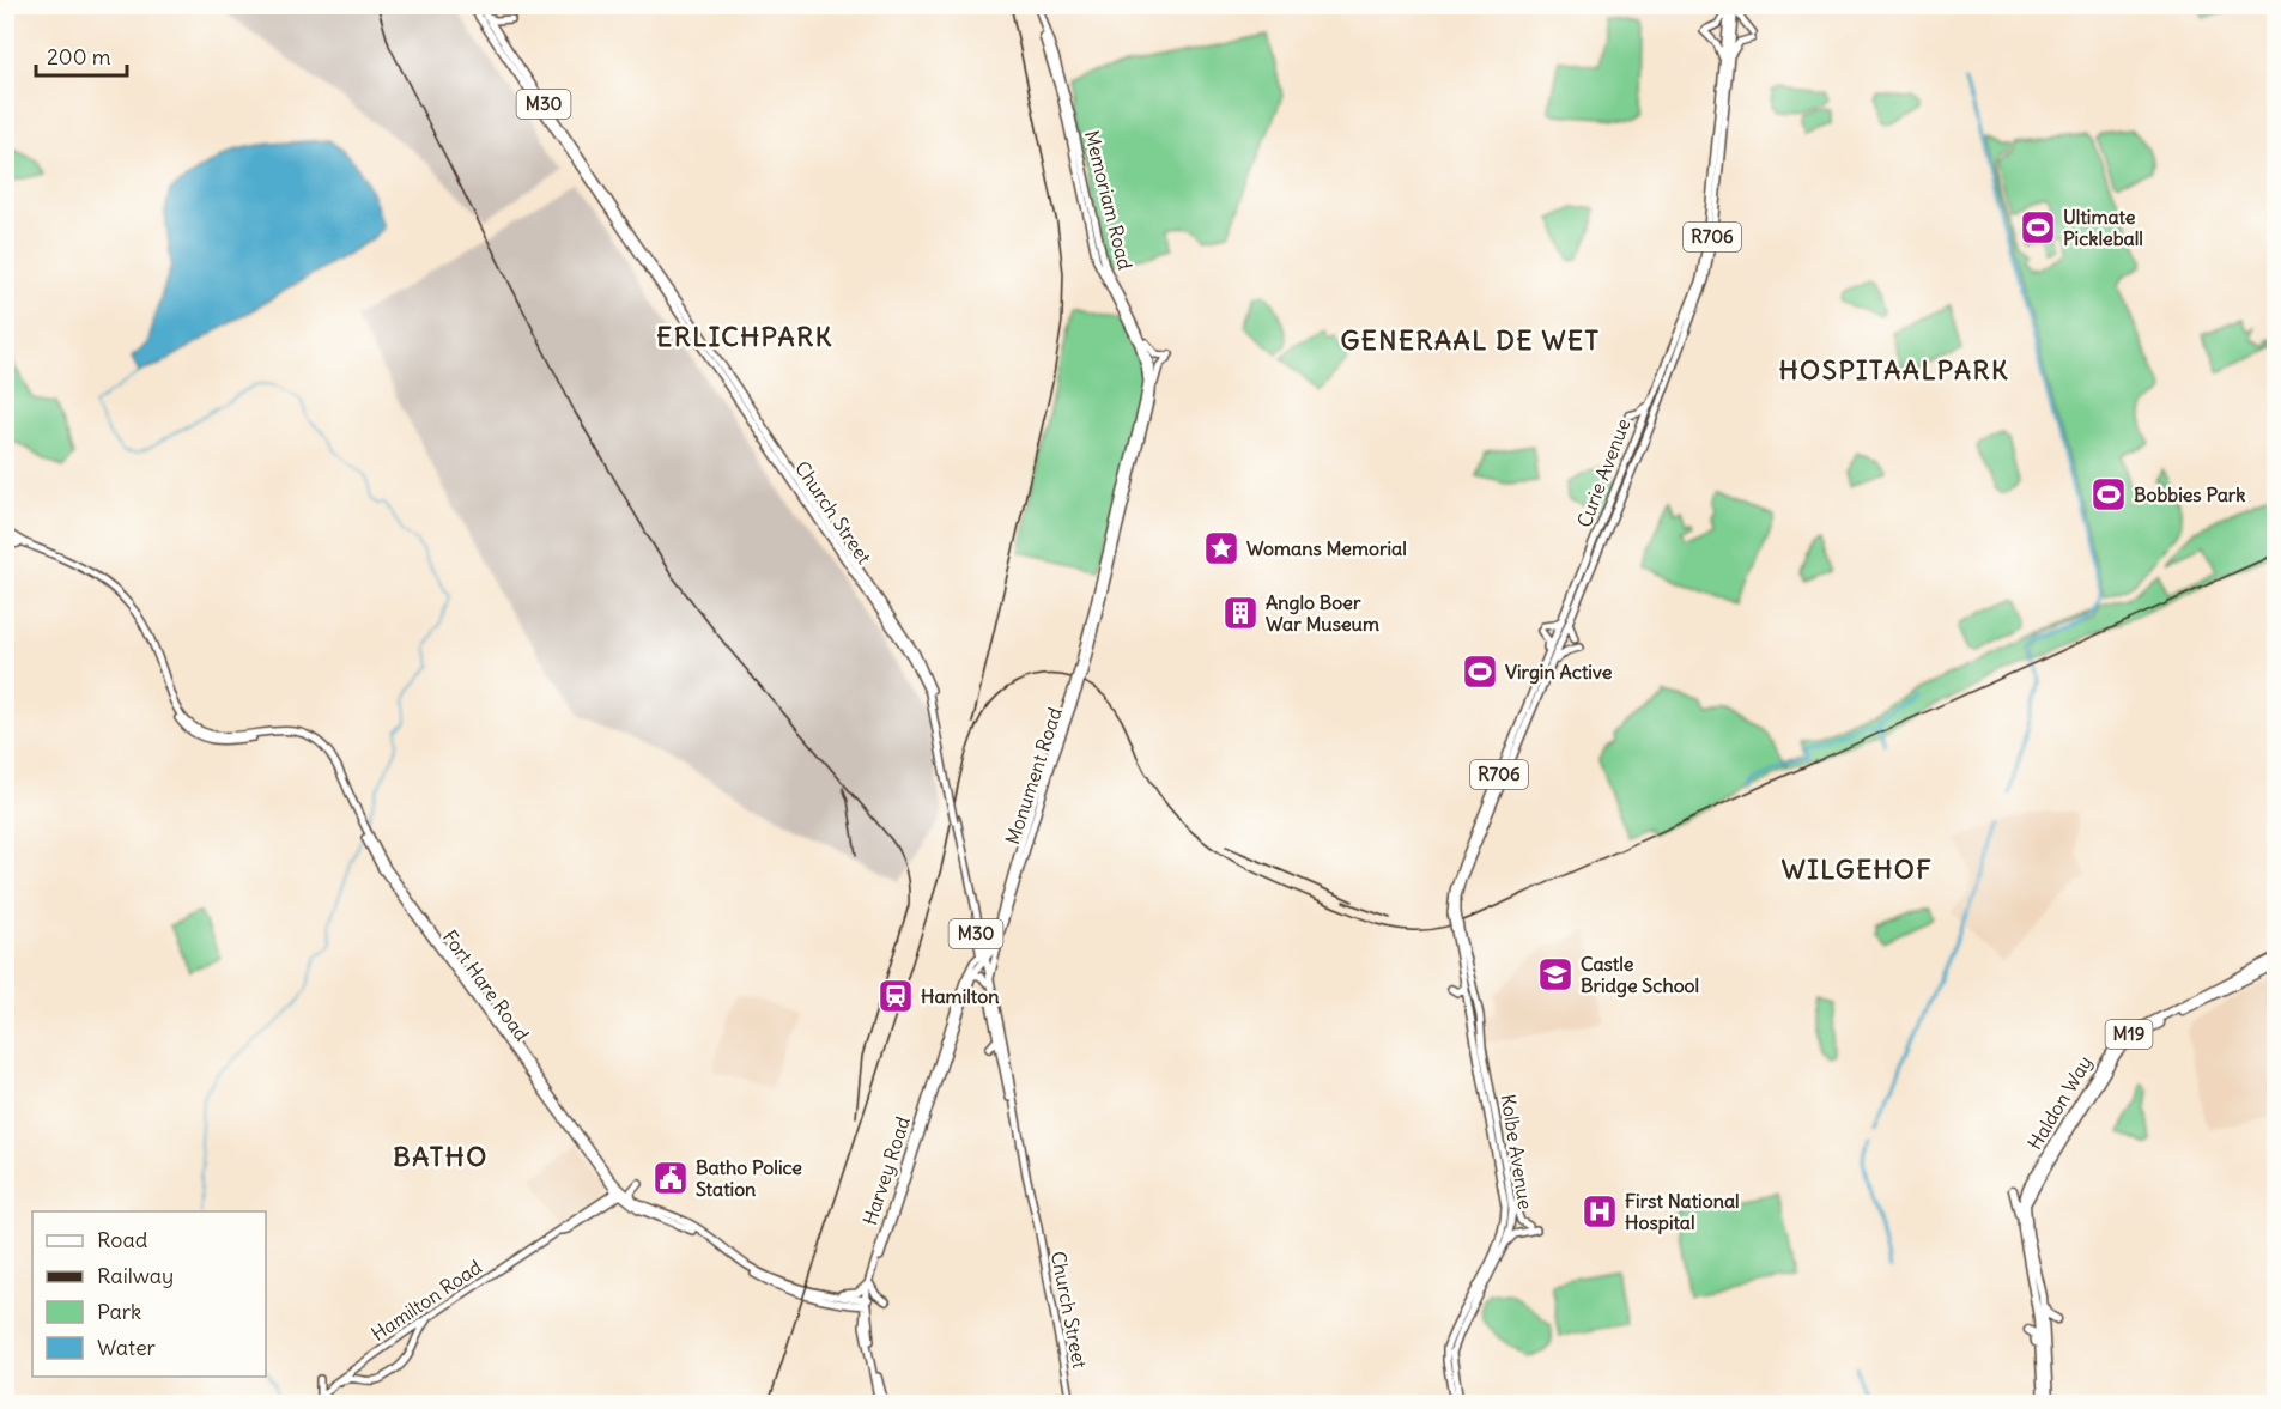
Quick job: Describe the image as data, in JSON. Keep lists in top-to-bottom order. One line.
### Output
{"streets":{"highway":["M19","Haldon Way"],"main road":["M30","Memoriam Road","R706","Curie Avenue","Church Street","Monument Road","Fort Hare Road","Kolbe Avenue","Harvey Road","Hamilton Road"]},"crossings":[["Memoriam Road","Monument Road"],["Curie Avenue","Kolbe Avenue"],["Church Street","Monument Road"],["Church Street","Harvey Road"],["Monument Road","Harvey Road"],["Fort Hare Road","Harvey Road"],["Fort Hare Road","Hamilton Road"],["M19","Haldon Way"]],"districts":["ERLICHPARK","GENERAAL DE WET","HOSPITAALPARK","WILGEHOF","BATHO"],"places":{"sports":["Ultimate Pickleball","Bobbies Park","Virgin Active"],"place":["Womans Memorial"],"building":["Anglo Boer War Museum"],"school or university":["Castle Bridge School"],"station":["Hamilton"],"public building":["Batho Police Station"],"hospital":["First National Hospital"]},"legend":["Road","Railway","Park","Water"],"scale_bar":"200 m"}
